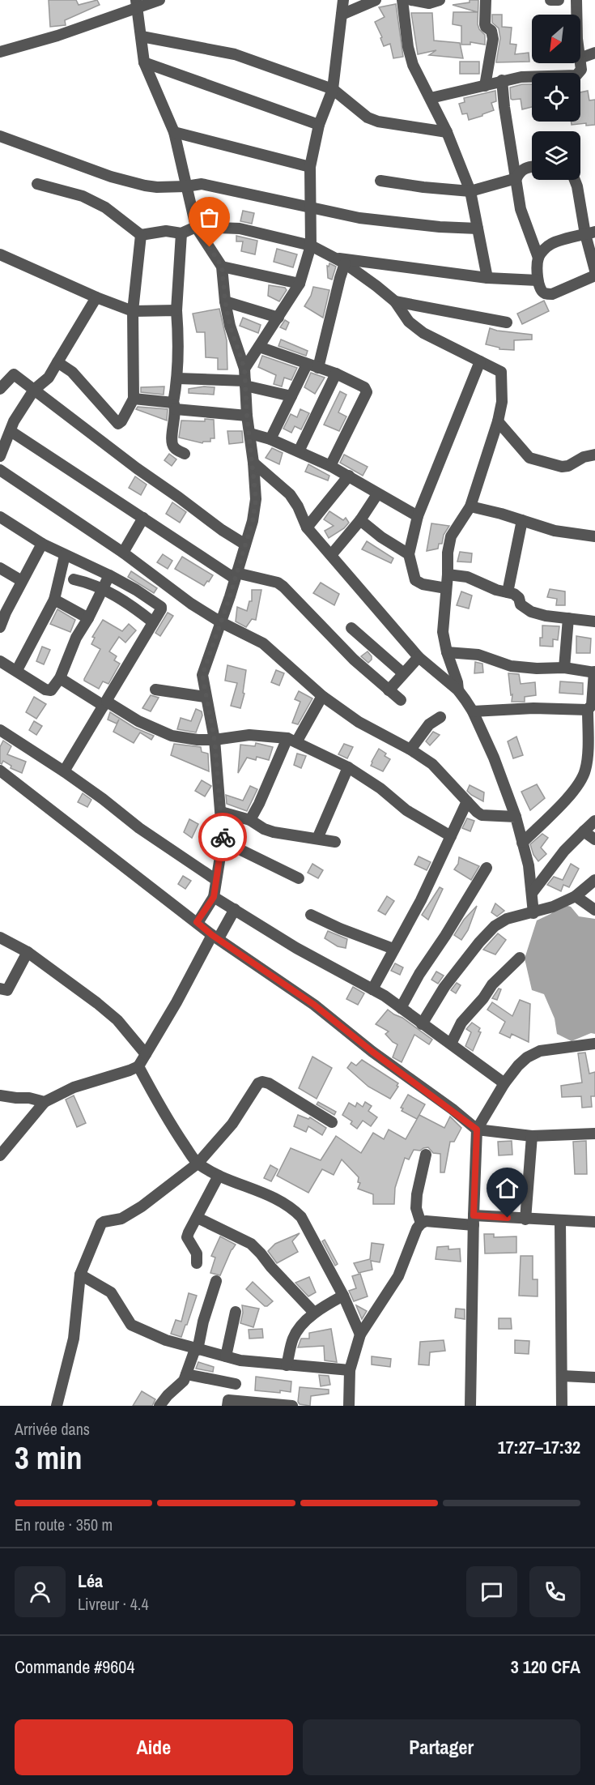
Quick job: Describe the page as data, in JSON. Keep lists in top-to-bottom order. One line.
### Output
{"north":"bottom left","page":{"heading":["3 min","Arrivée dans","17:27–17:32"],"panel":["Léa","Livreur · 4.4","Commande #9604","3 120 CFA"],"bar":"En route · 350 m","buttons":["Aide","Partager"]}}
